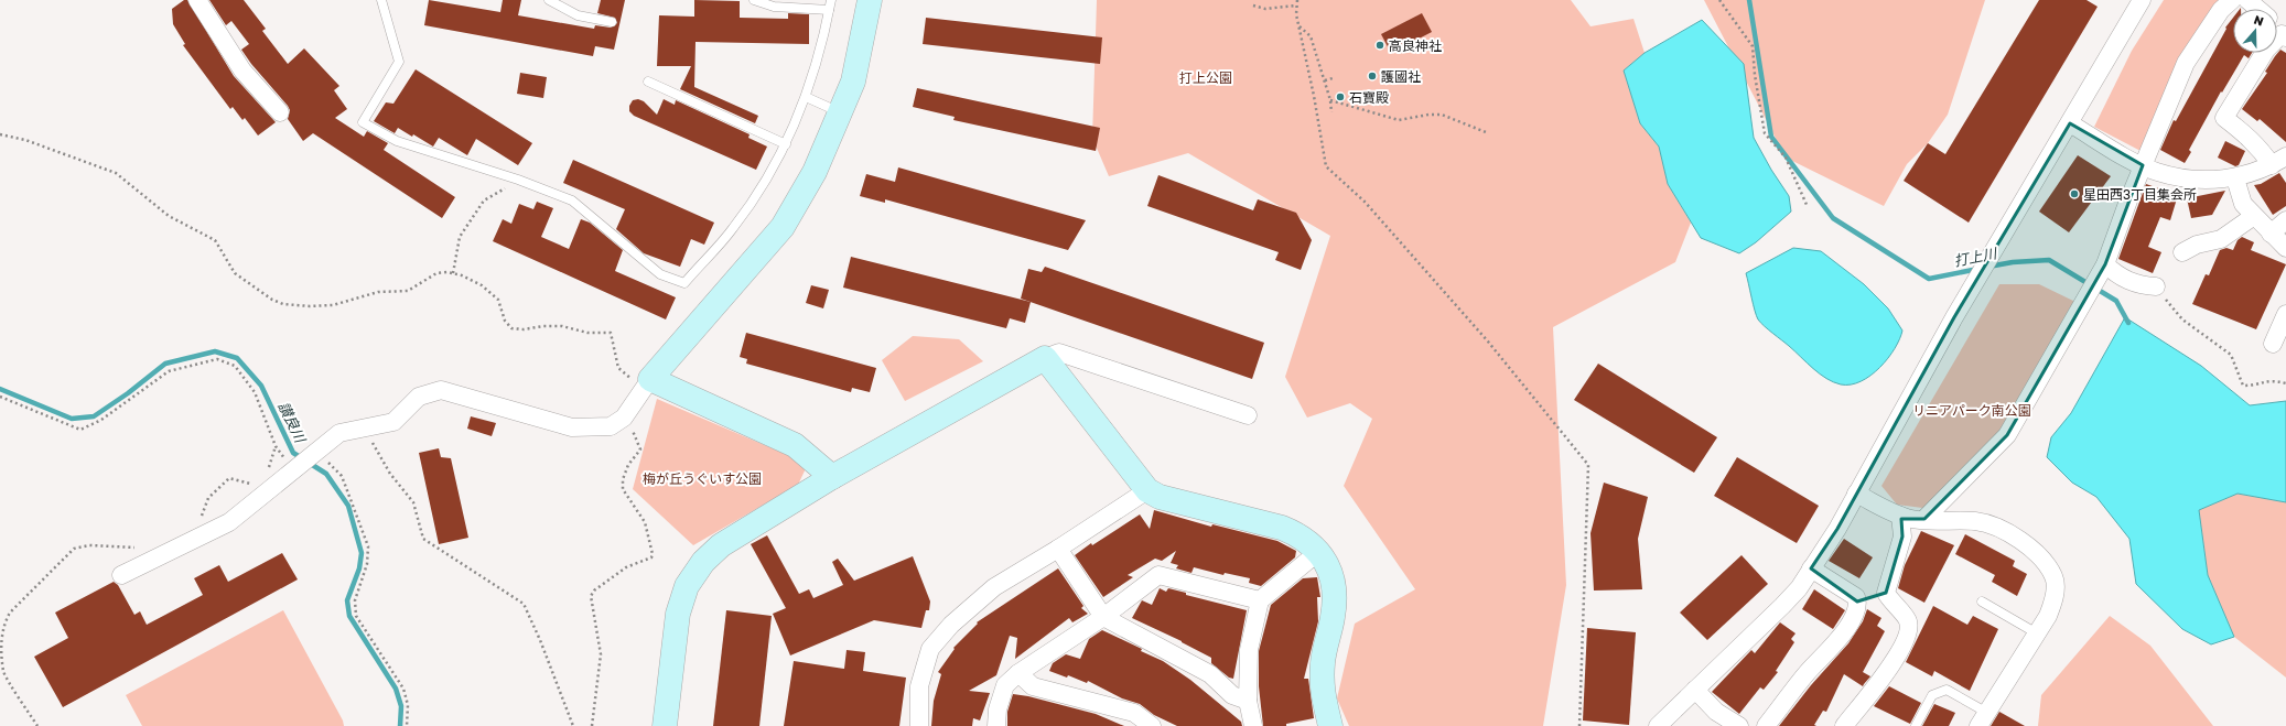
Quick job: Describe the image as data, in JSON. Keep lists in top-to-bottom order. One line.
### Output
{"water":["打上川","讃良川"],"parks":["打上公園","リニアパーク南公園","梅が丘うぐいす公園"],"places":["高良神社","護國社","石寶殿","星田西3丁目集会所"],"north":"top"}
